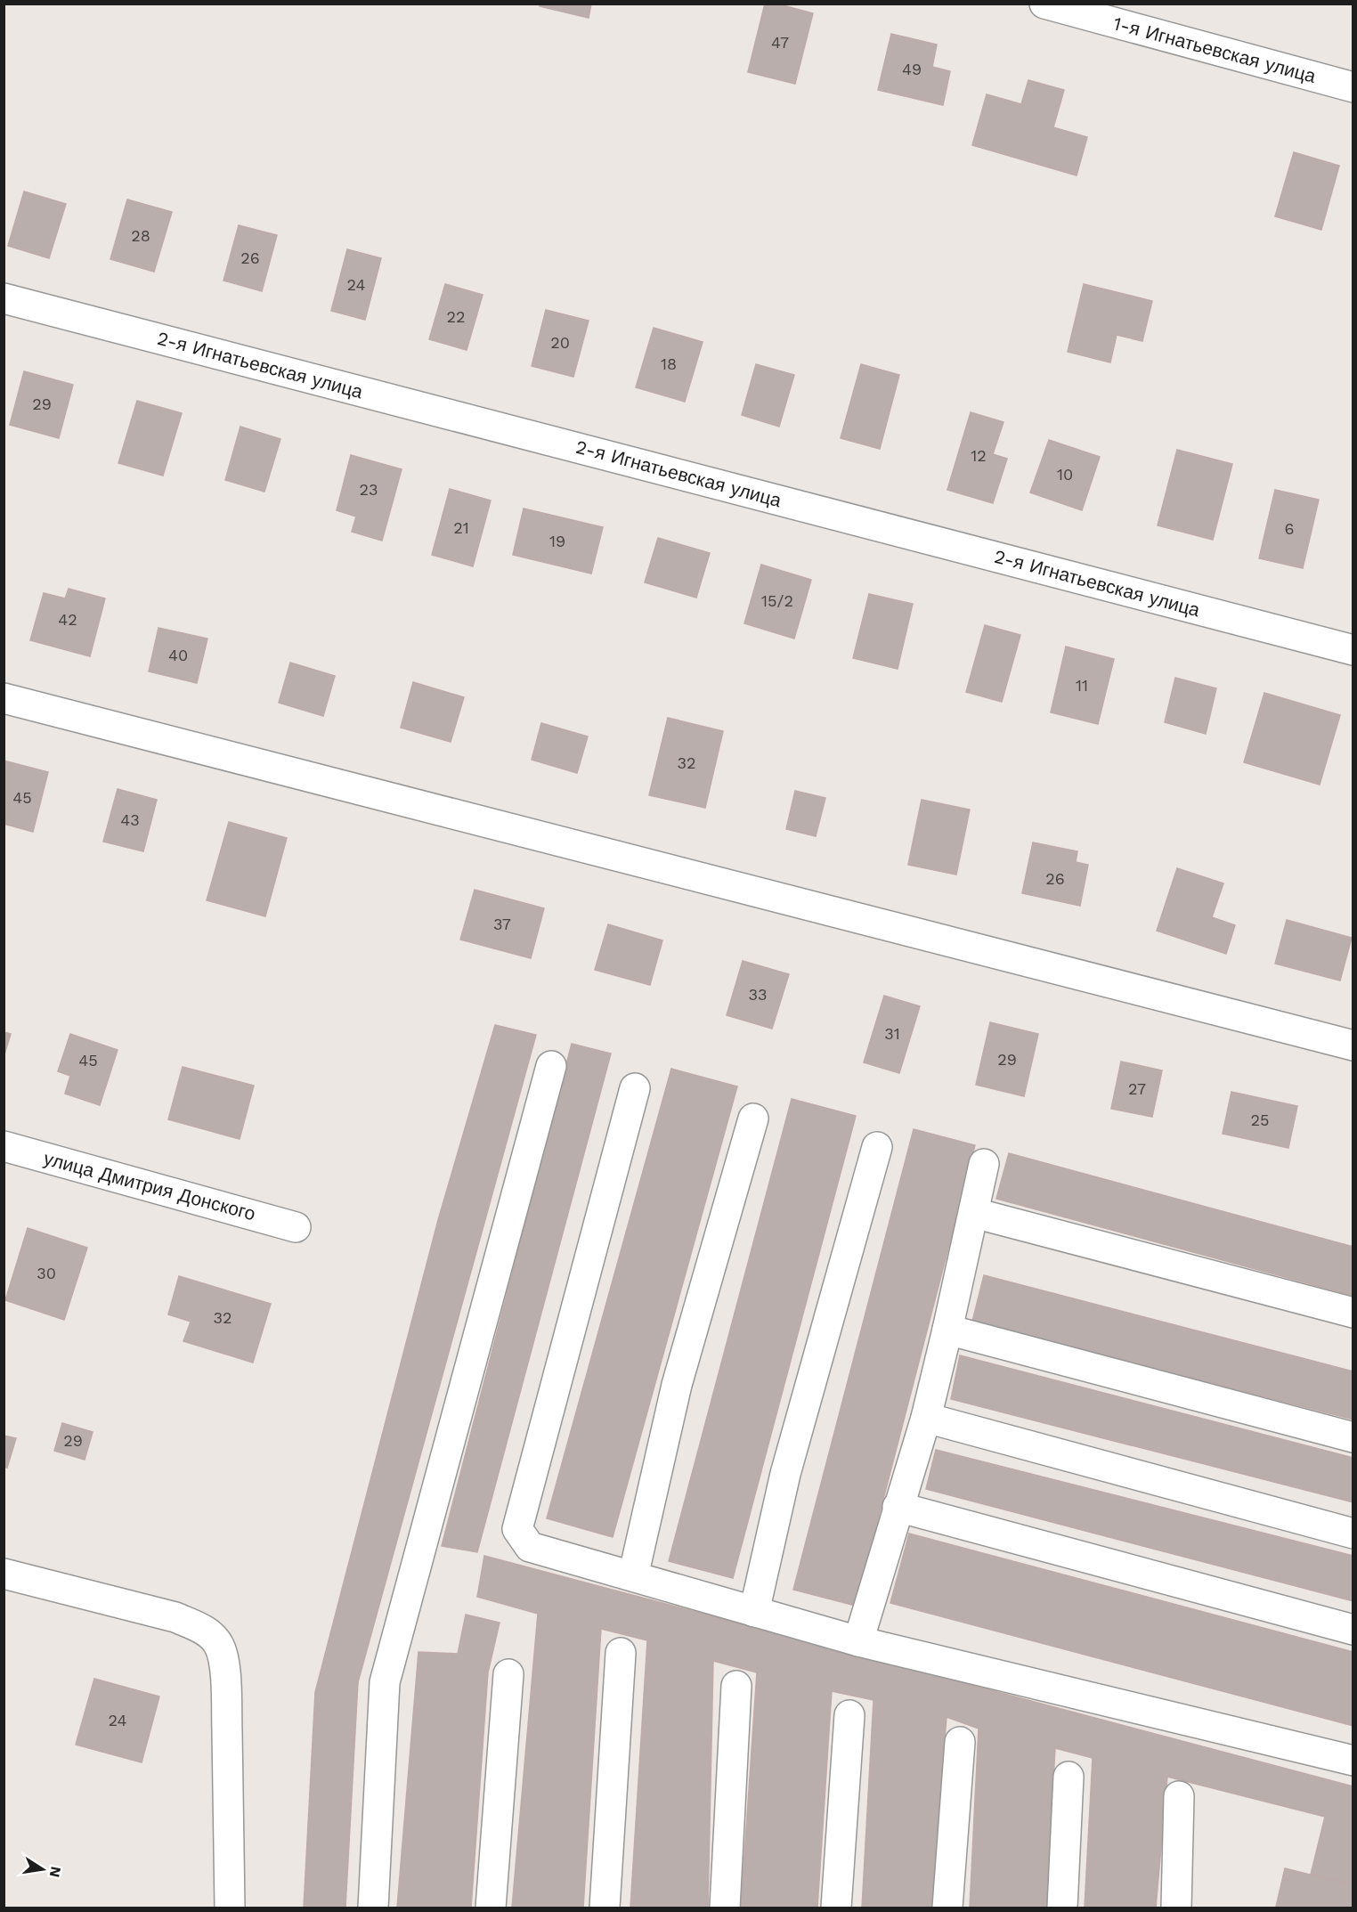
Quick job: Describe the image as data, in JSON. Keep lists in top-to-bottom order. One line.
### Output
{"streets":{"street":["1-я Игнатьевская улица","2-я Игнатьевская улица","улица Дмитрия Донского"]},"house_numbers":["47","49","28","26","24","22","20","18","29","12","10","23","21","6","19","15/2","42","40","11","32","45","43","26","37","33","31","29","45","27","25","30","32","29","24"],"north":"right"}
